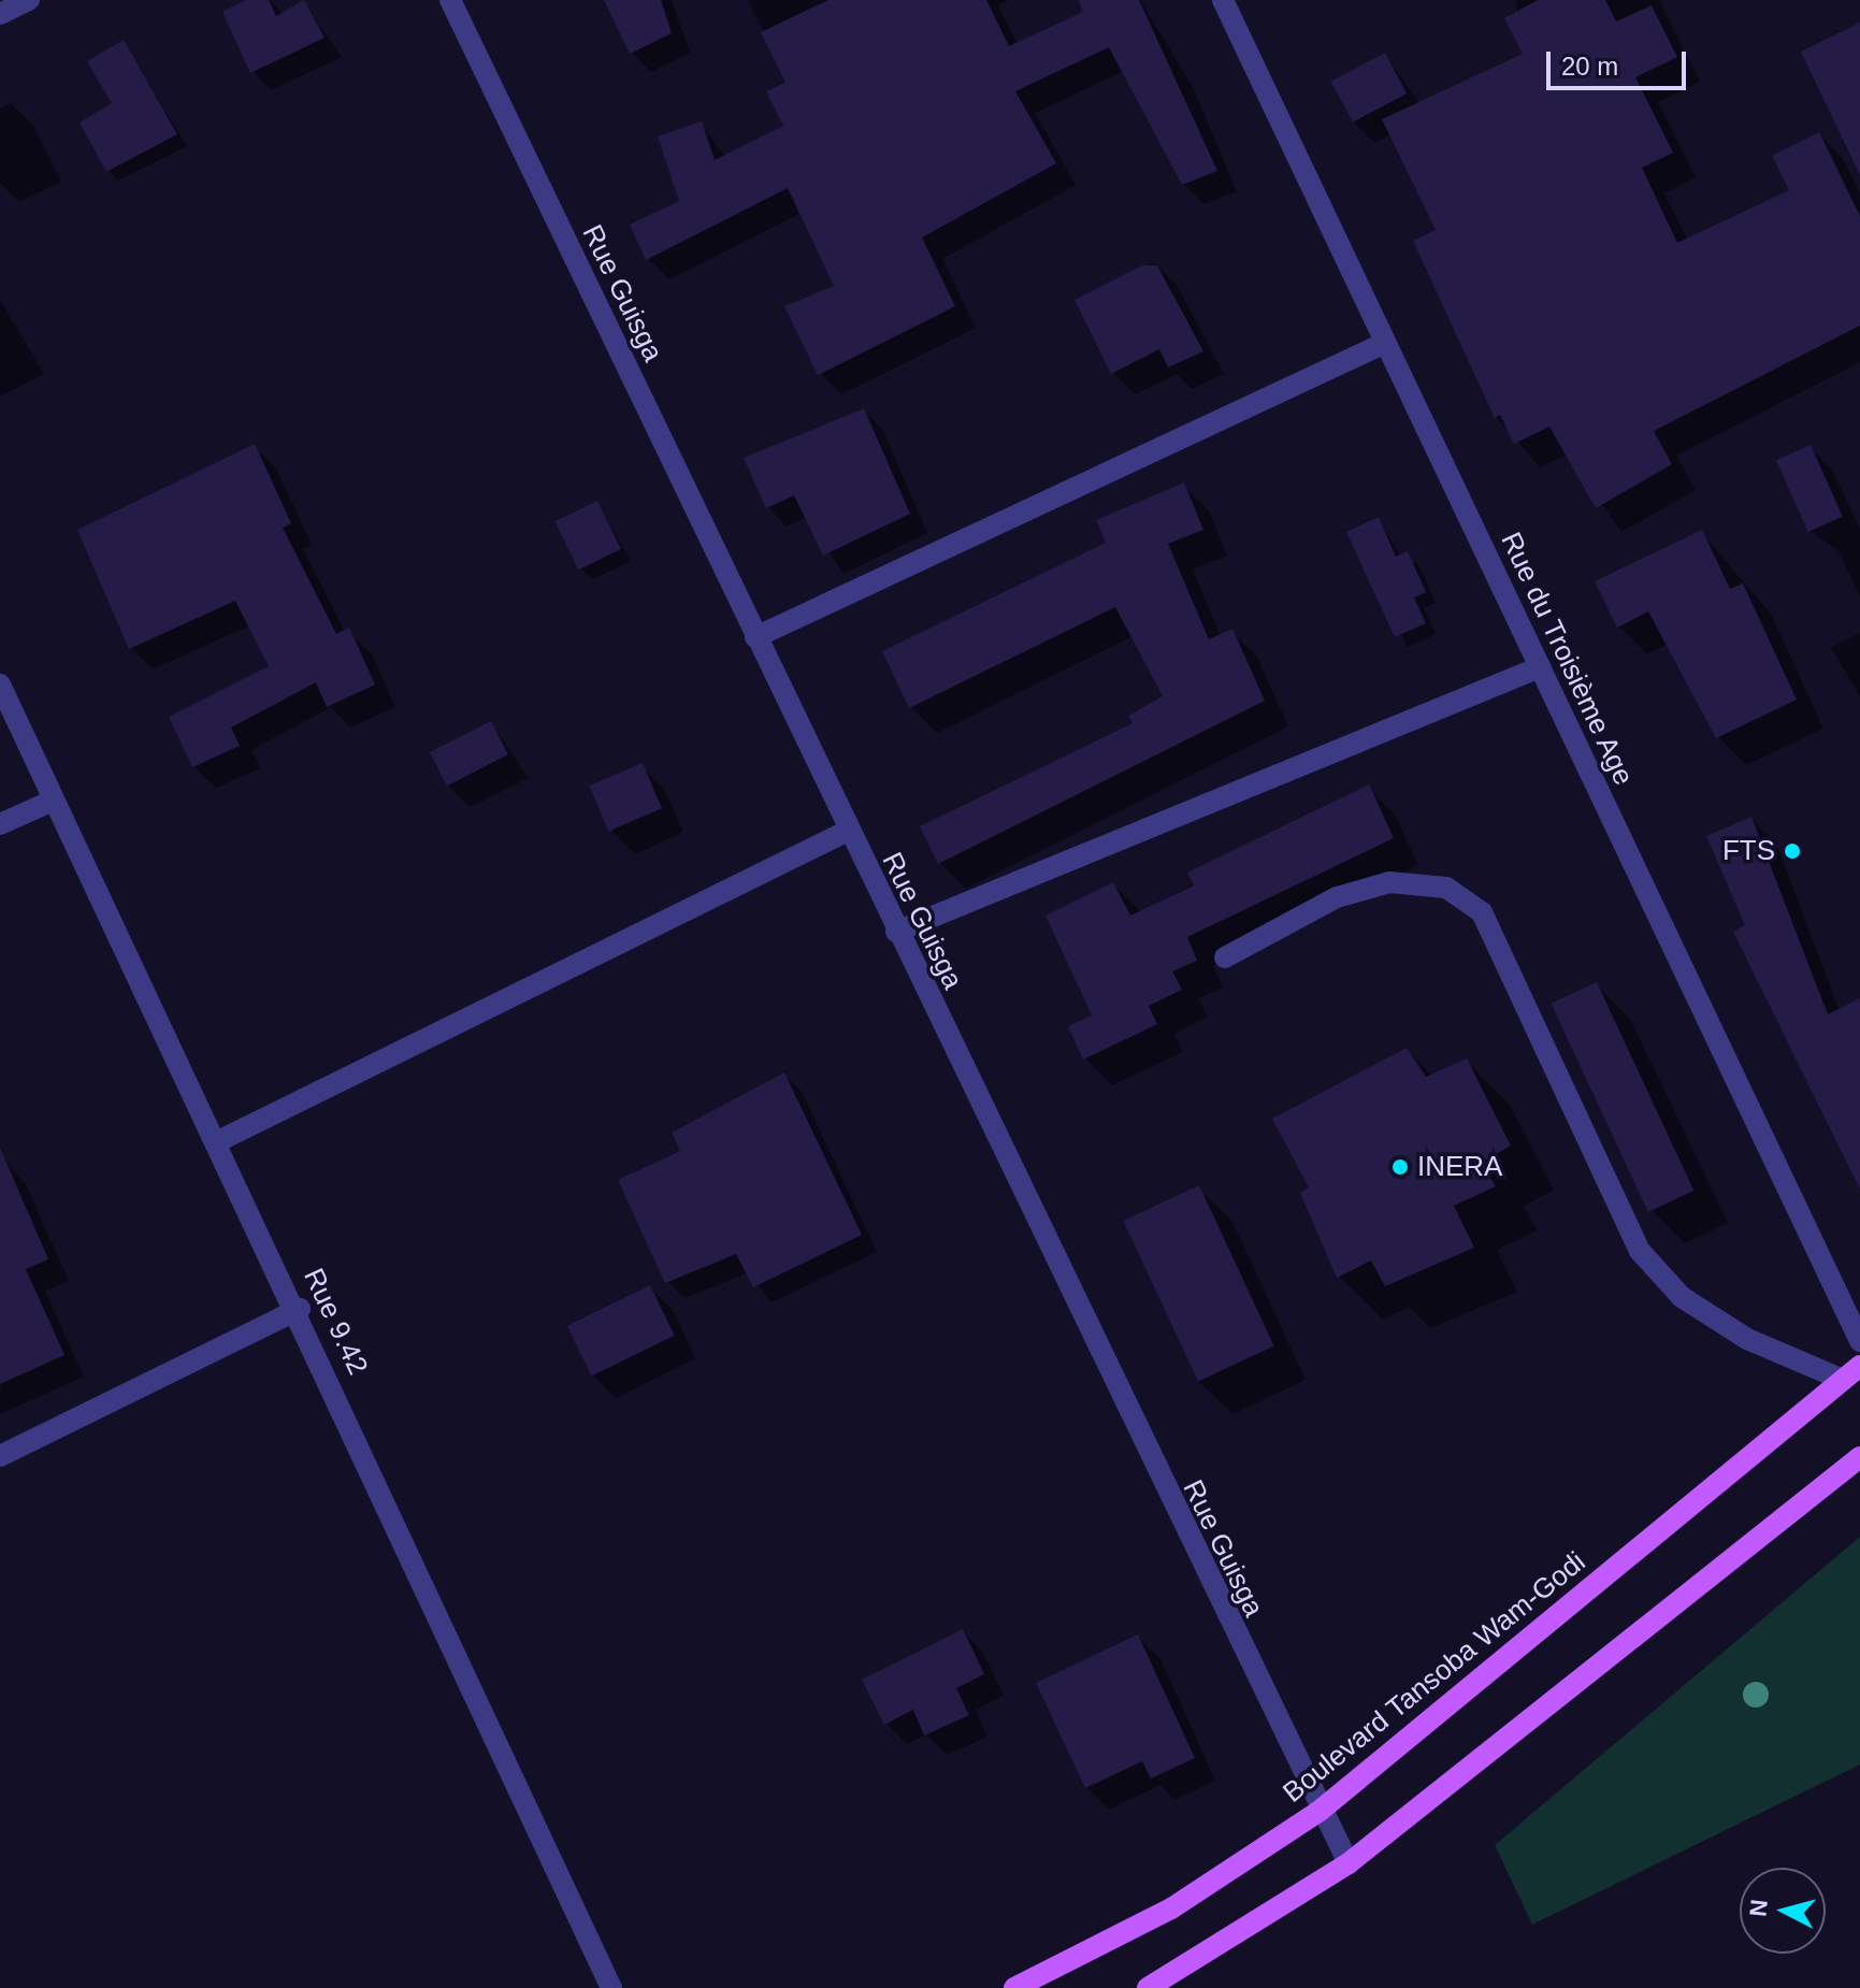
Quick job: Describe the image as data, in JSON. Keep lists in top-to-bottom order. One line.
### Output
{"streets":{"main road":["Boulevard Tansoba Wam-Godi"],"street":["Rue Guisga","Rue du Troisième Age","Rue 9.42"]},"crossings":[["Rue Guisga","Boulevard Tansoba Wam-Godi"]],"places":["FTS","INERA"],"scale_bar":"20 m","north":"left"}
